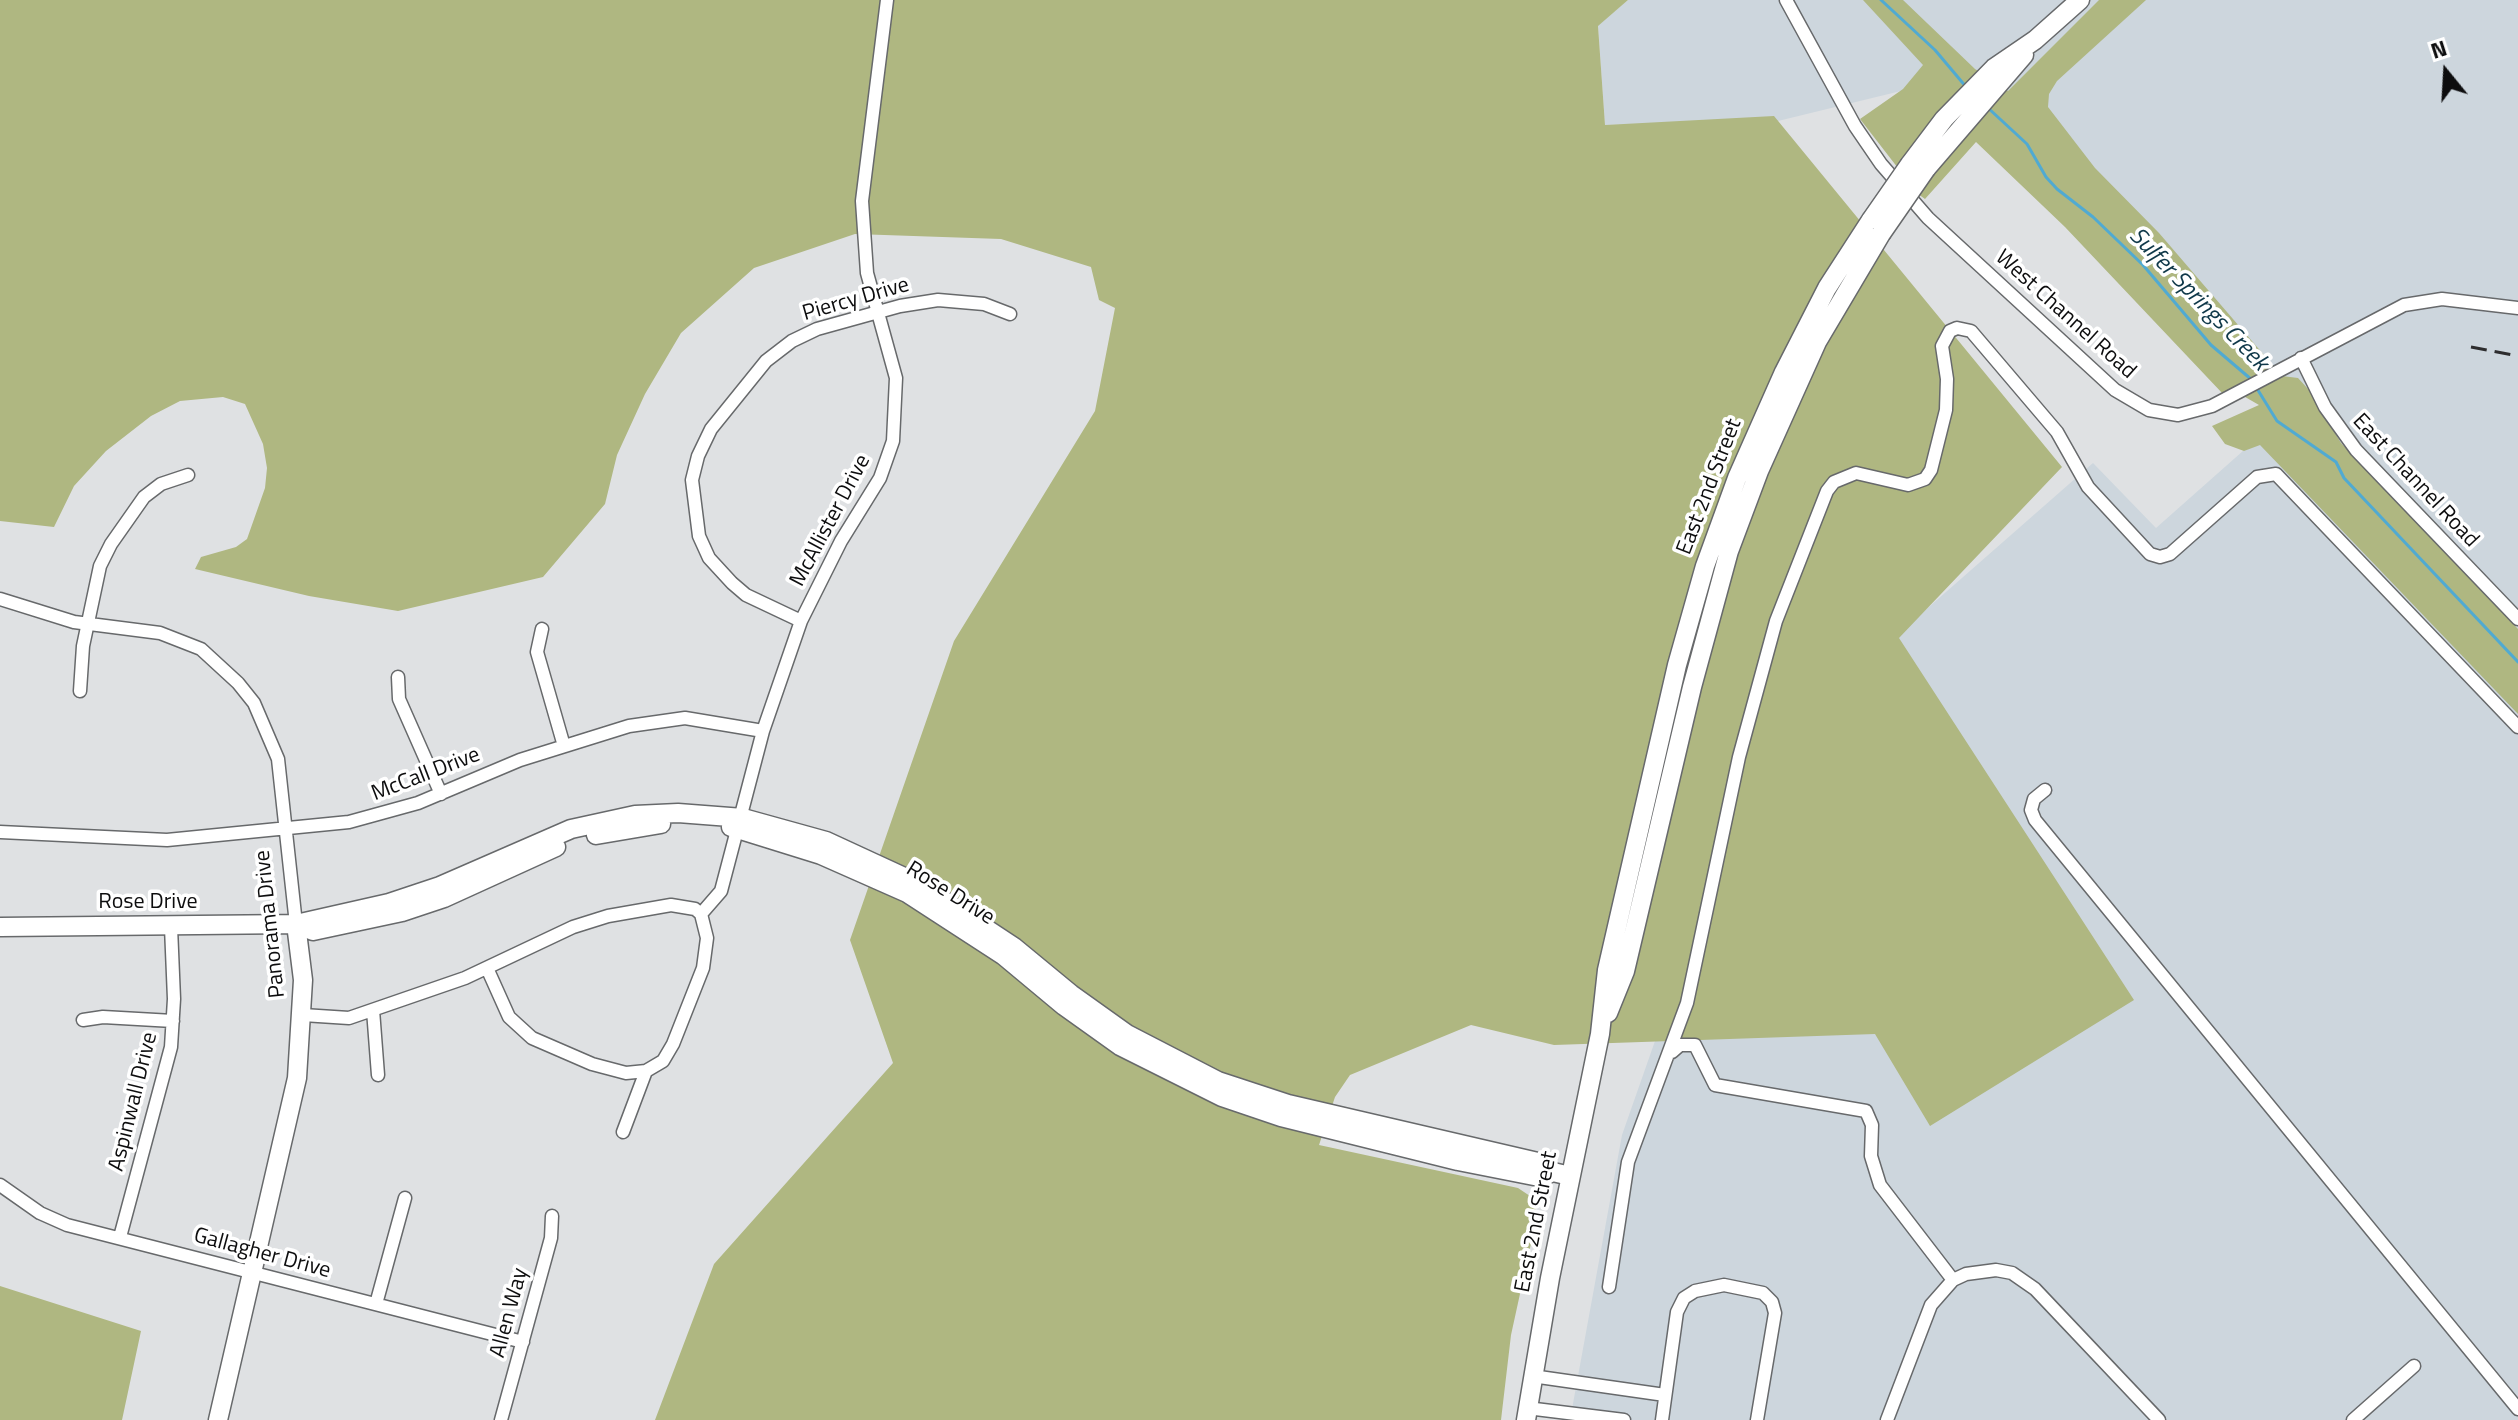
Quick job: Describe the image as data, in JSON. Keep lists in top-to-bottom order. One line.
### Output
{"streets":{"main road":["East 2nd Street","Rose Drive","Panorama Drive"],"street":["Piercy Drive","West Channel Road","East Channel Road","McAllister Drive","McCall Drive","Aspinwall Drive","Gallagher Drive","Allen Way"]},"crossings":[["Piercy Drive","McAllister Drive"],["West Channel Road","East Channel Road"],["East 2nd Street","Rose Drive"],["McAllister Drive","McCall Drive"],["McAllister Drive","Rose Drive"],["McCall Drive","Panorama Drive"],["Rose Drive","Panorama Drive"],["Rose Drive","Aspinwall Drive"],["Panorama Drive","Gallagher Drive"],["Aspinwall Drive","Gallagher Drive"],["Gallagher Drive","Allen Way"]],"water":["Sulfer Springs Creek"],"north":"top"}
